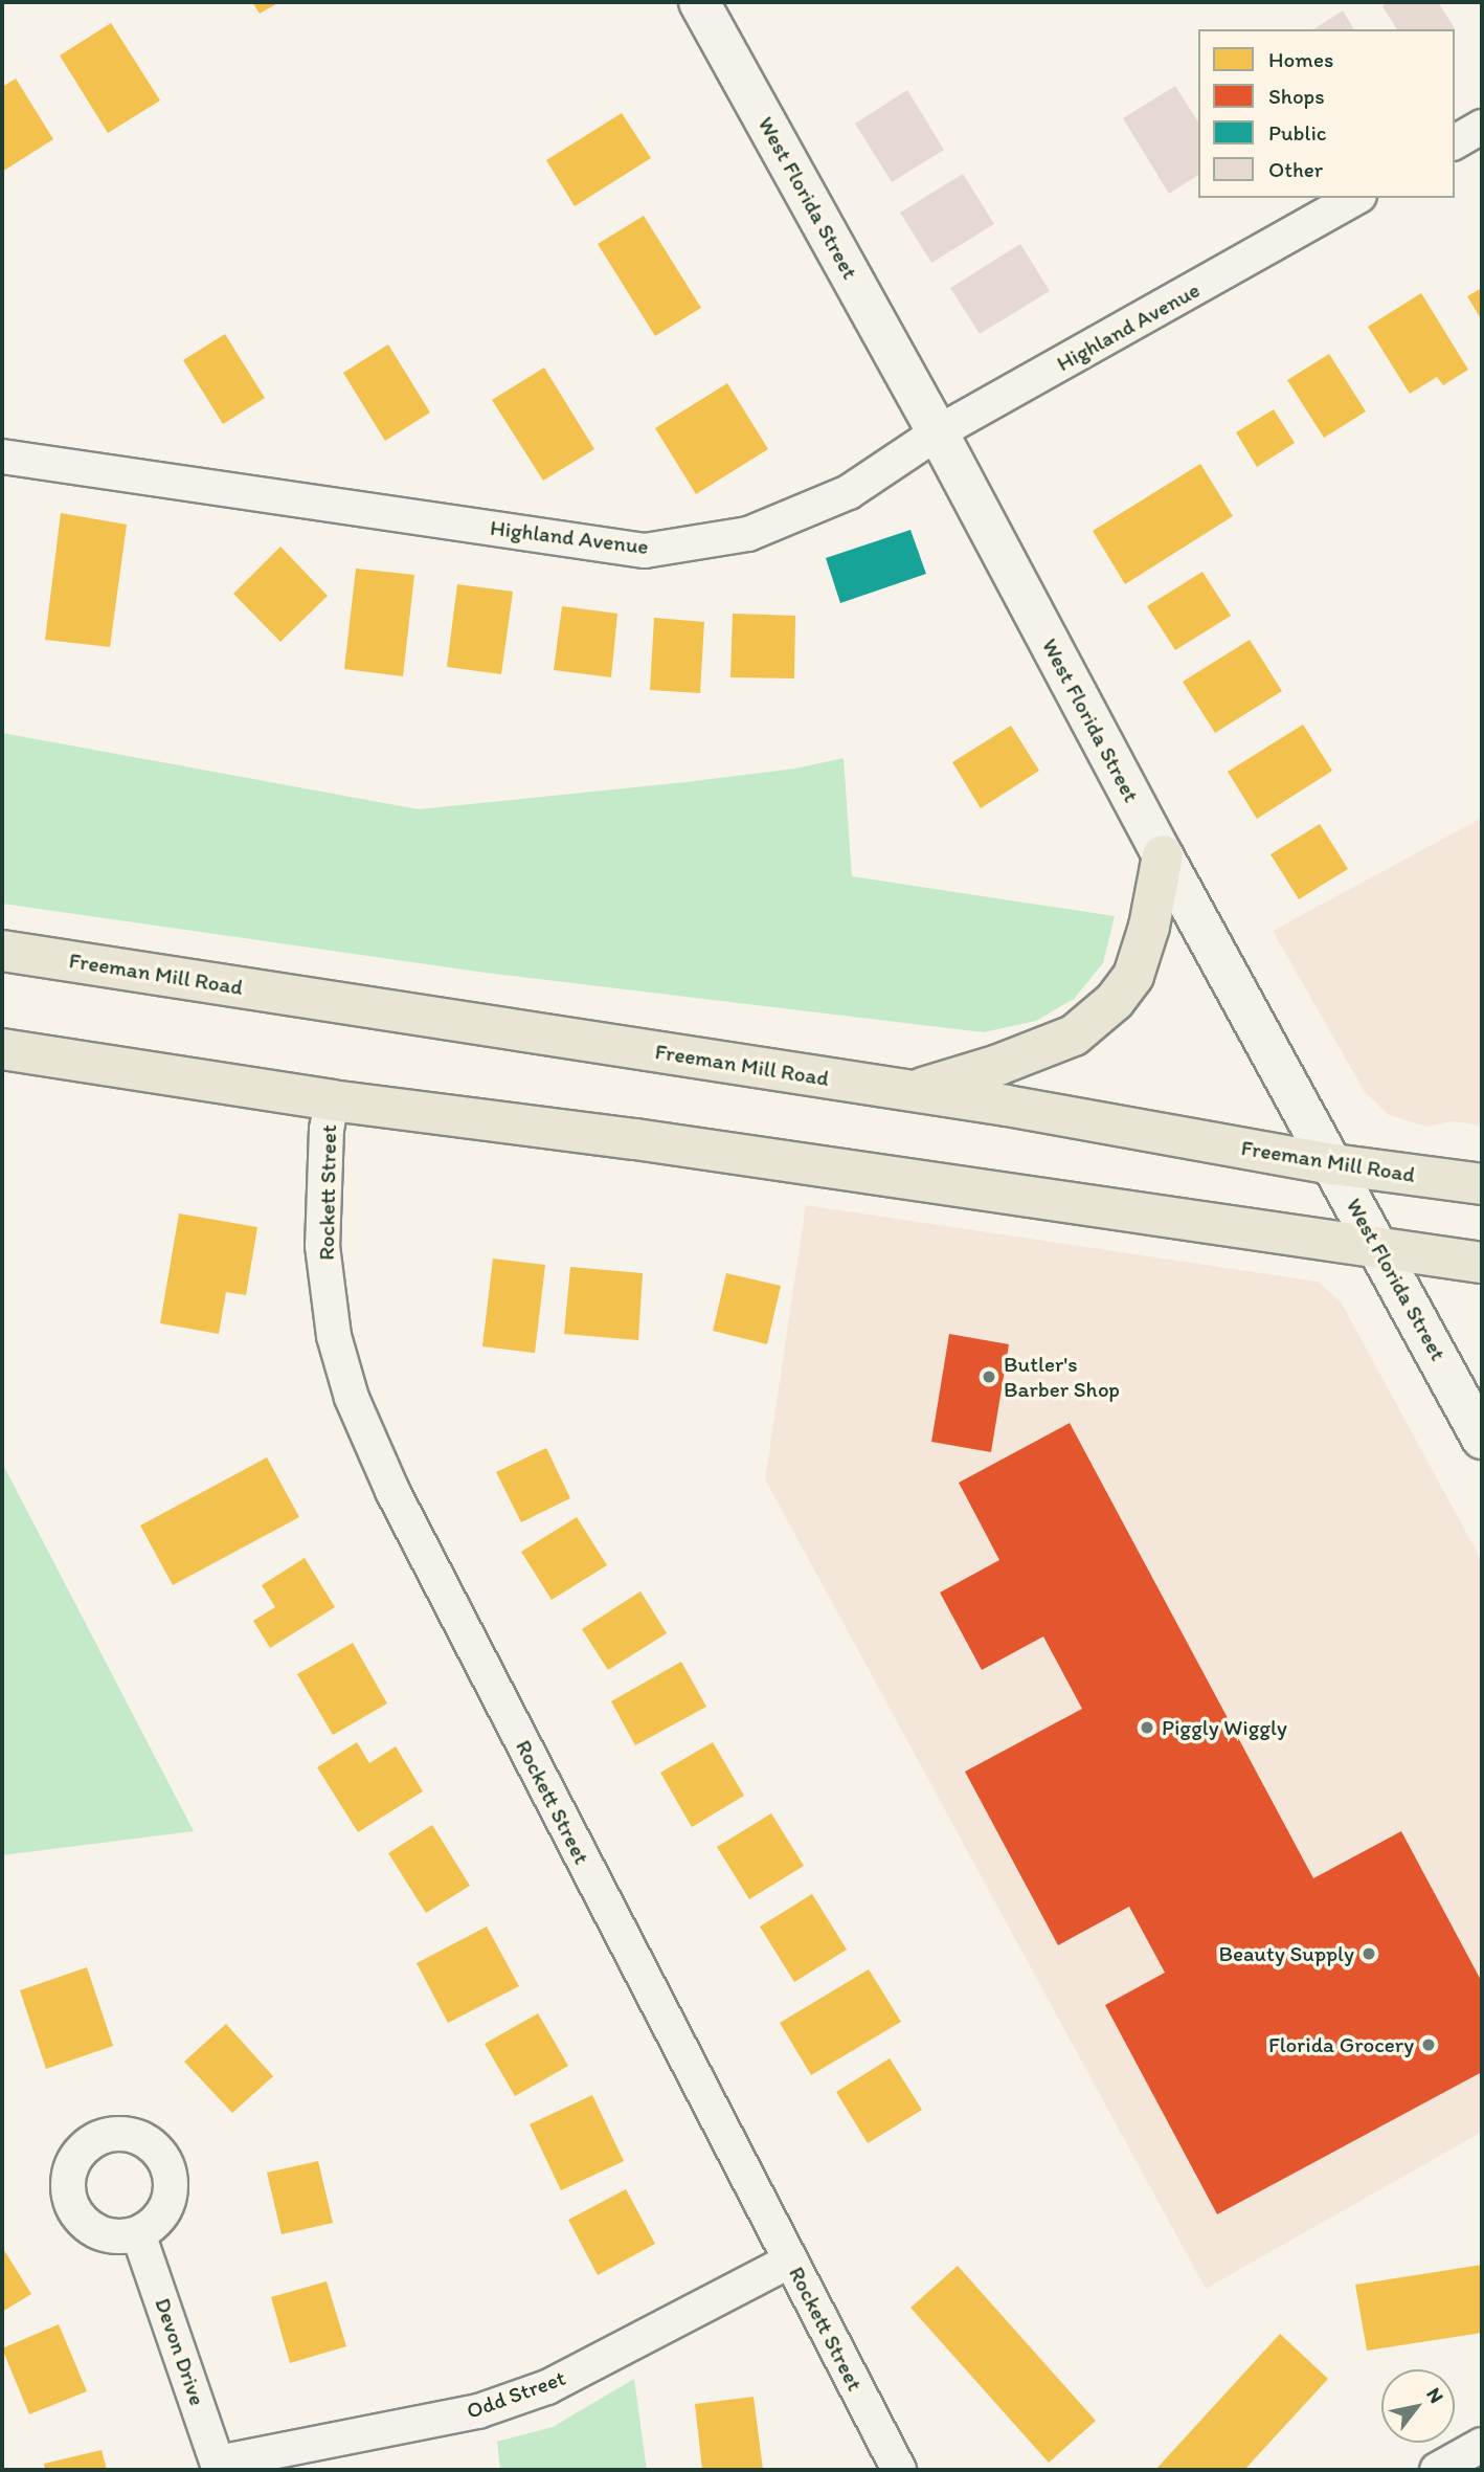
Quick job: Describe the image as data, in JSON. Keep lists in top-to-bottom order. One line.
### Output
{"streets":{"main road":["West Florida Street","Freeman Mill Road"],"street":["Highland Avenue","Rockett Street","Devon Drive","Odd Street"]},"crossings":[["West Florida Street","Highland Avenue"],["West Florida Street","Freeman Mill Road"],["Rockett Street","Odd Street"],["Devon Drive","Odd Street"]],"places":["Butler's Barber Shop","Piggly Wiggly","Beauty Supply","Florida Grocery"],"legend":["Homes","Shops","Public","Other"],"north":"top right"}
